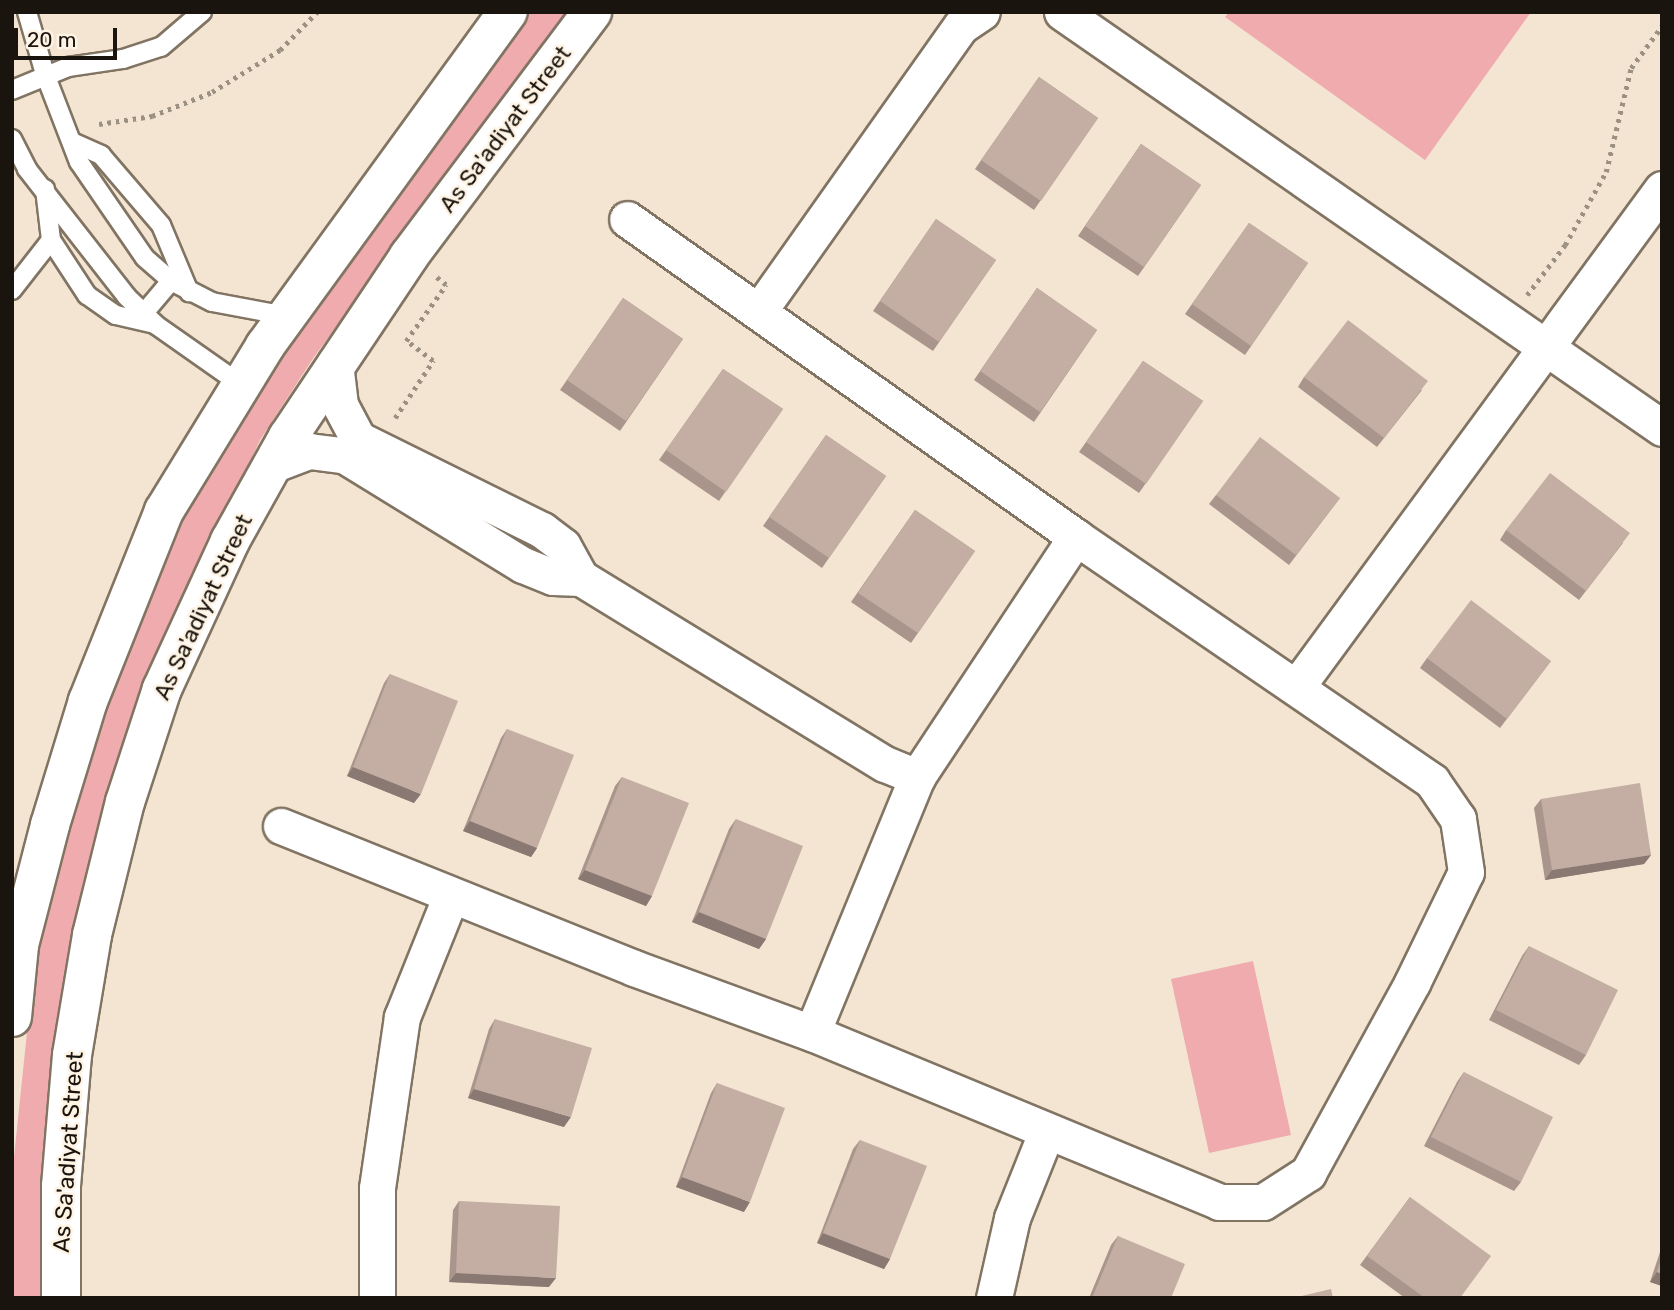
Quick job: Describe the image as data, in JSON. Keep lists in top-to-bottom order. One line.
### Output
{"streets":{"street":["As Sa'adiyat Street"]},"scale_bar":"20 m"}
